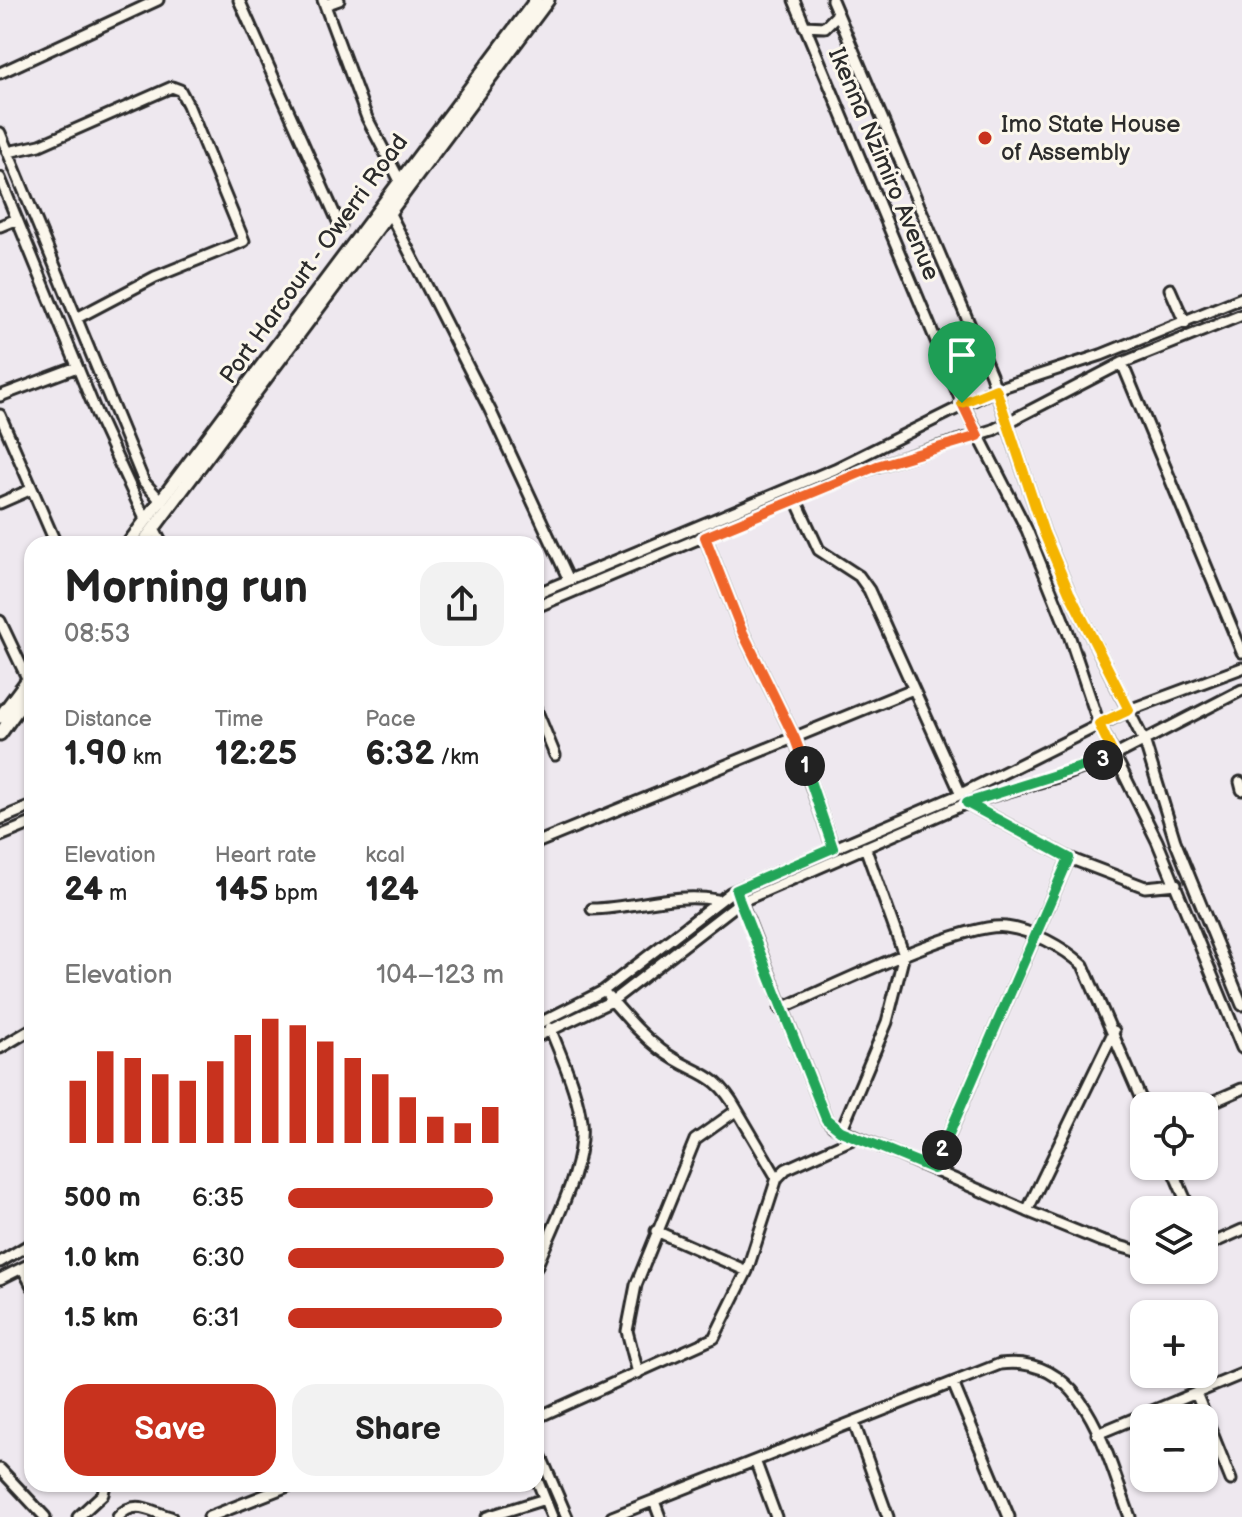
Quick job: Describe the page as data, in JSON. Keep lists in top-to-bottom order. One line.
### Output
{"streets":{"main road":["Port Harcourt - Owerri Road"],"street":["Ikenna Nzimiro Avenue"]},"places":["Imo State House of Assembly"],"page":{"heading":["Morning run","08:53"],"stats":[["Distance","1.90 km"],["Time","12:25"],["Pace","6:32 /km"],["Elevation","24 m"],["Heart rate","145 bpm"],["kcal","124"]],"pins":["3","1","2"],"chart":["Elevation","104–123 m"],"map_buttons":["+","−"],"list":[{"name":"500 m","note":"6:35"},{"name":"1.0 km","note":"6:30"},{"name":"1.5 km","note":"6:31"}],"buttons":["Save","Share"]}}
